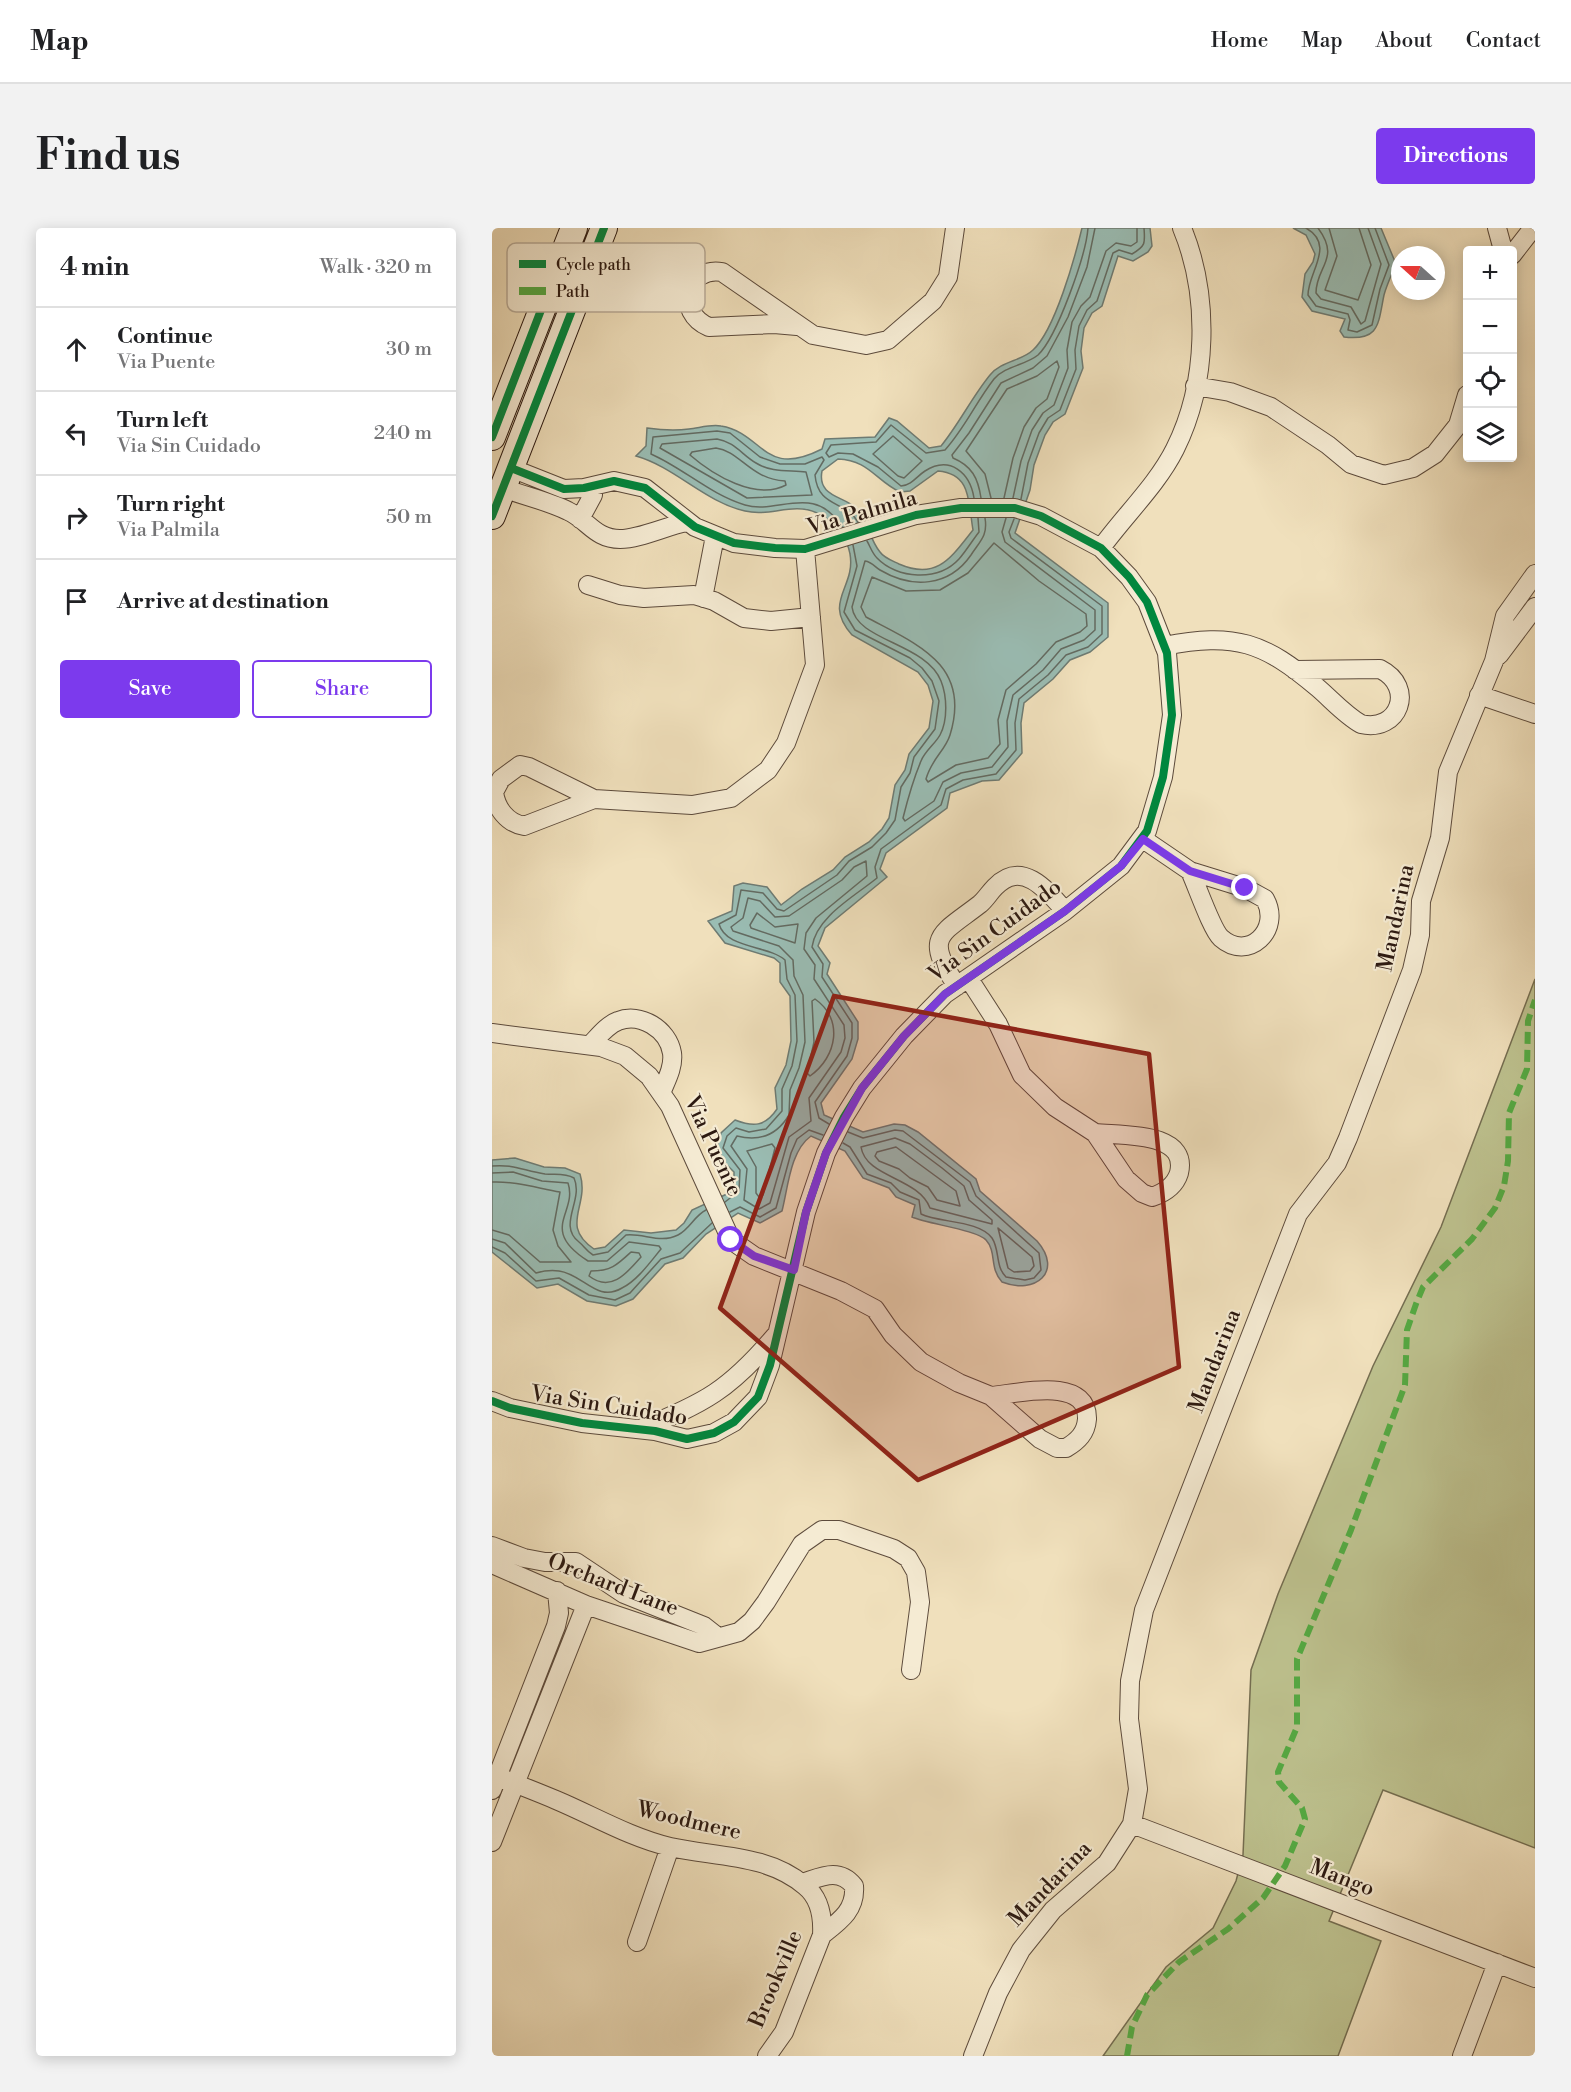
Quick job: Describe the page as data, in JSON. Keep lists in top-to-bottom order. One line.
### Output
{"streets":{"street":["Via Palmila","Mandarina","Via Sin Cuidado","Via Puente","Orchard Lane","Woodmere","Mango","Brookville"]},"crossings":[["Via Palmila","Via Sin Cuidado"],["Mandarina","Mango"],["Via Sin Cuidado","Via Puente"],["Woodmere","Brookville"]],"legend":["Cycle path","Path"],"north":"left","page":{"header":"Map","nav":["Home","Map","About","Contact"],"buttons":["Directions",["Save","Share"]],"title":"Find us","heading":["4 min","Walk · 320 m"],"map_buttons":["+","−"],"list":[["Continue","Via Puente","30 m"],["Turn left","Via Sin Cuidado","240 m"],["Turn right","Via Palmila","50 m"],"Arrive at destination"]}}
